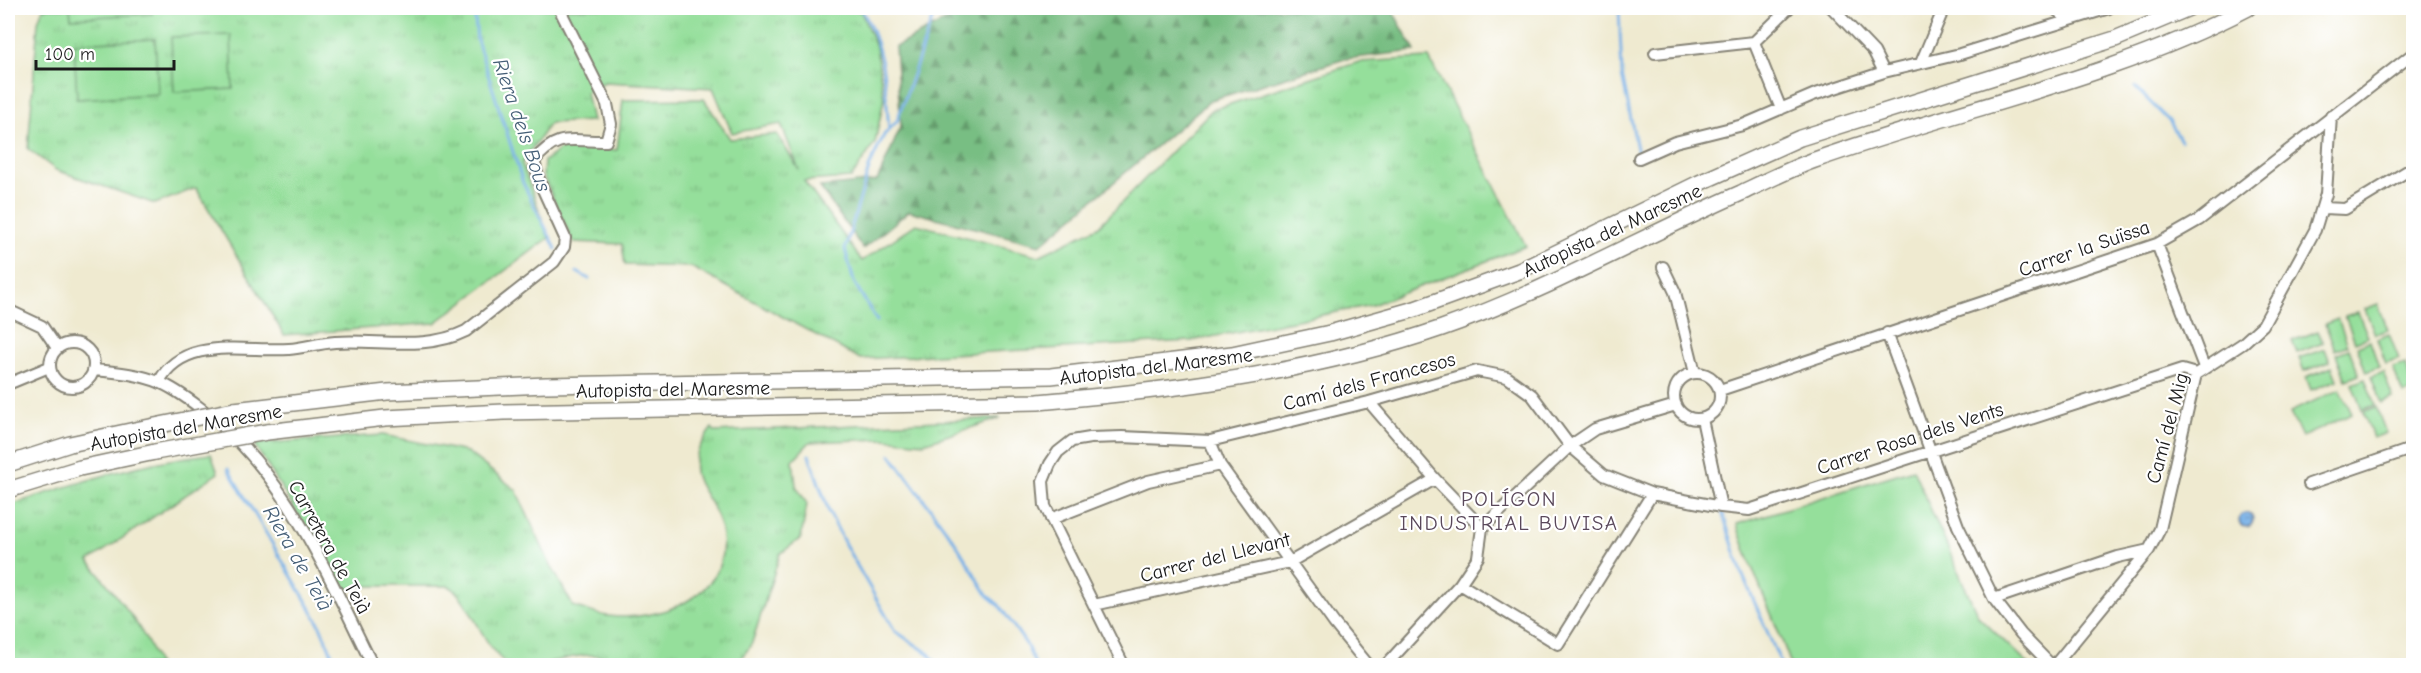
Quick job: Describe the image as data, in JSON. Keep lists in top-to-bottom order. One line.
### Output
{"streets":{"highway":["Autopista del Maresme"],"street":["Carrer la Suïssa","Camí dels Francesos","Camí del Mig","Carrer Rosa dels Vents","Carretera de Teià","Carrer del Llevant"]},"crossings":[["Carrer la Suïssa","Camí del Mig"],["Camí dels Francesos","Carrer Rosa dels Vents"],["Camí dels Francesos","Carrer del Llevant"],["Camí del Mig","Carrer Rosa dels Vents"]],"districts":["POLÍGON INDUSTRIAL BUVISA"],"water":["Riera dels Bous","Riera de Teià"],"scale_bar":"100 m"}
